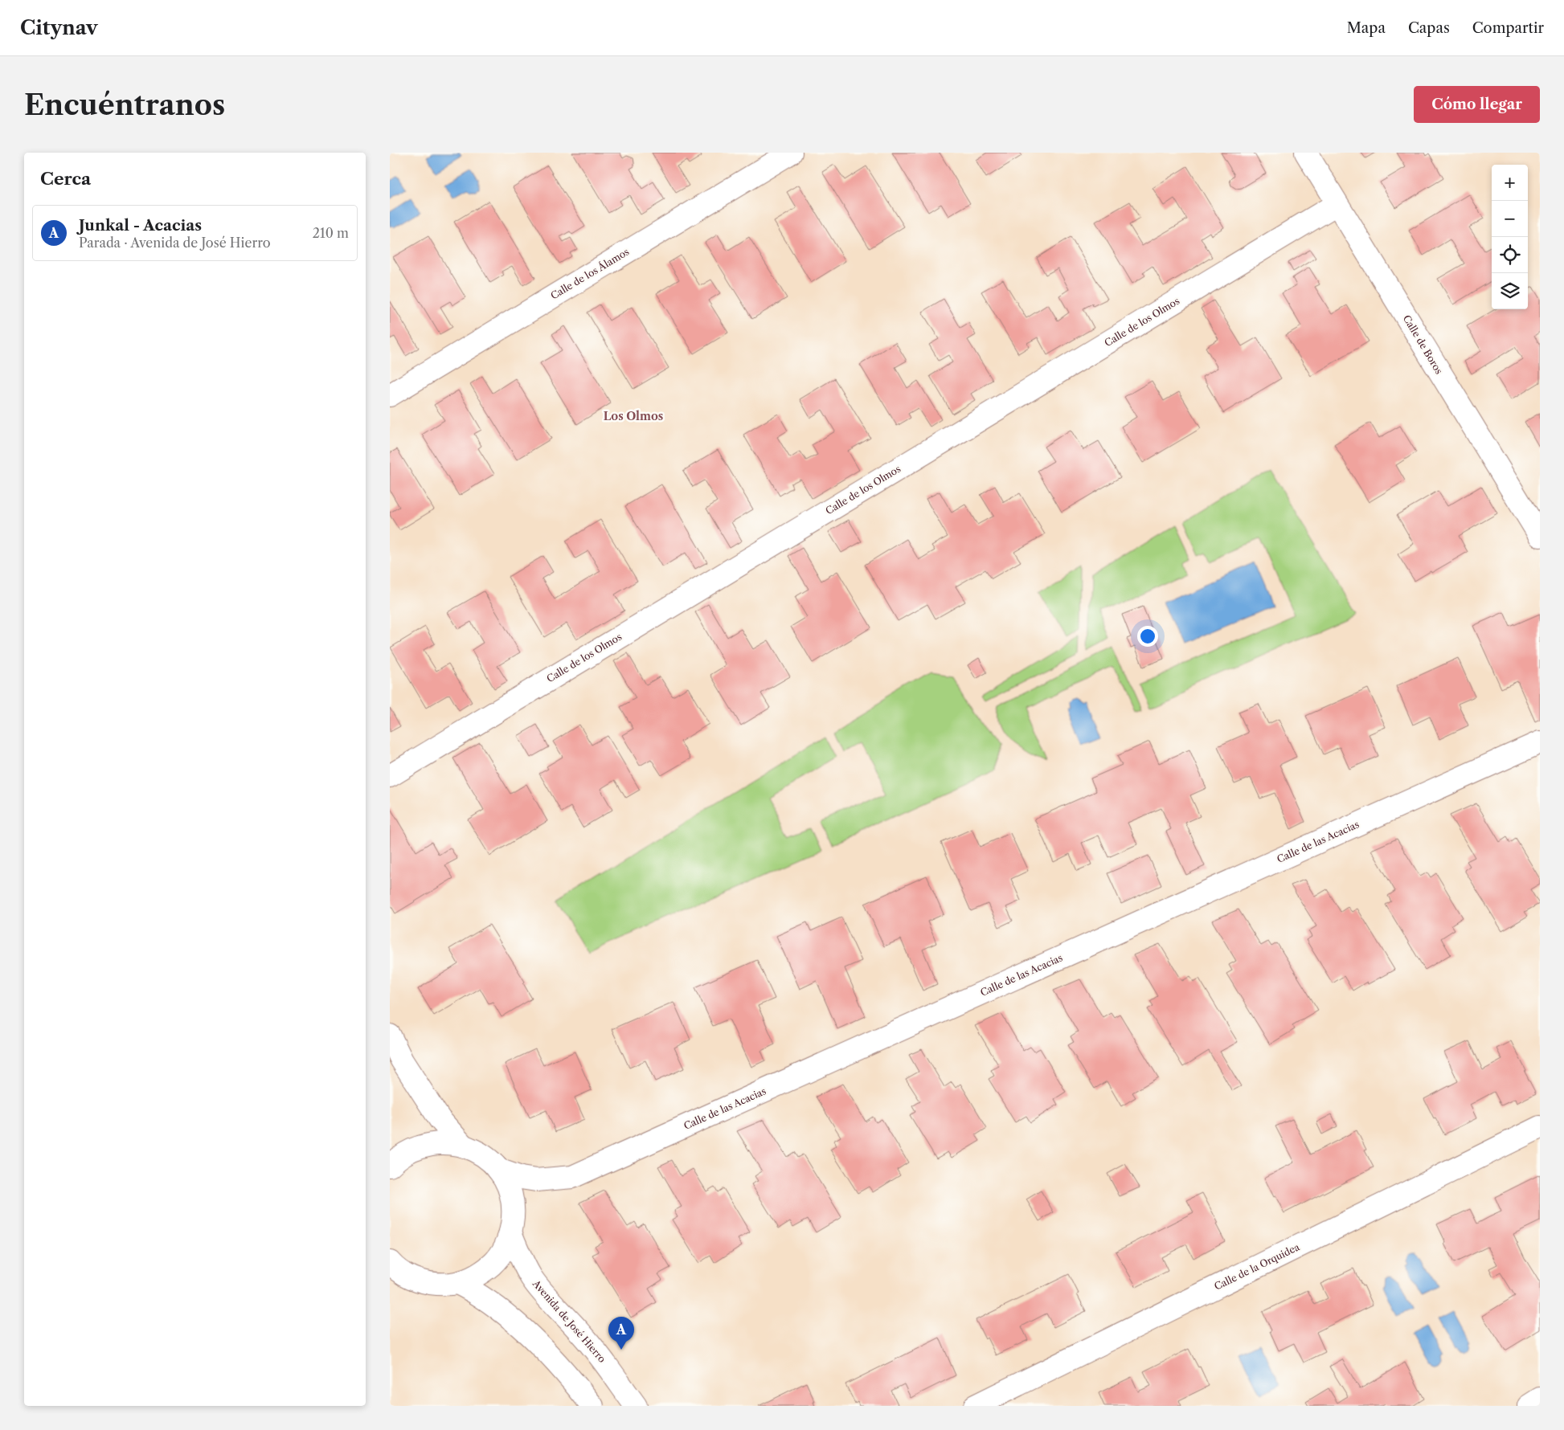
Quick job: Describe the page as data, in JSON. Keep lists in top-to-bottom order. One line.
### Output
{"streets":{"street":["Calle de los Álamos","Calle de los Olmos","Calle de Boros","Calle de las Acacias","Calle de la Orquidea","Avenida de José Hierro"]},"crossings":[["Calle de los Olmos","Calle de Boros"]],"districts":["Los Olmos"],"page":{"header":"Citynav","nav":["Mapa","Capas","Compartir"],"buttons":"Cómo llegar","title":"Encuéntranos","heading":"Cerca","map_buttons":["+","−"],"list":[{"mark":"A","name":"Junkal - Acacias","note":"Parada · Avenida de José Hierro","value":"210 m"}],"pins":"A"}}
